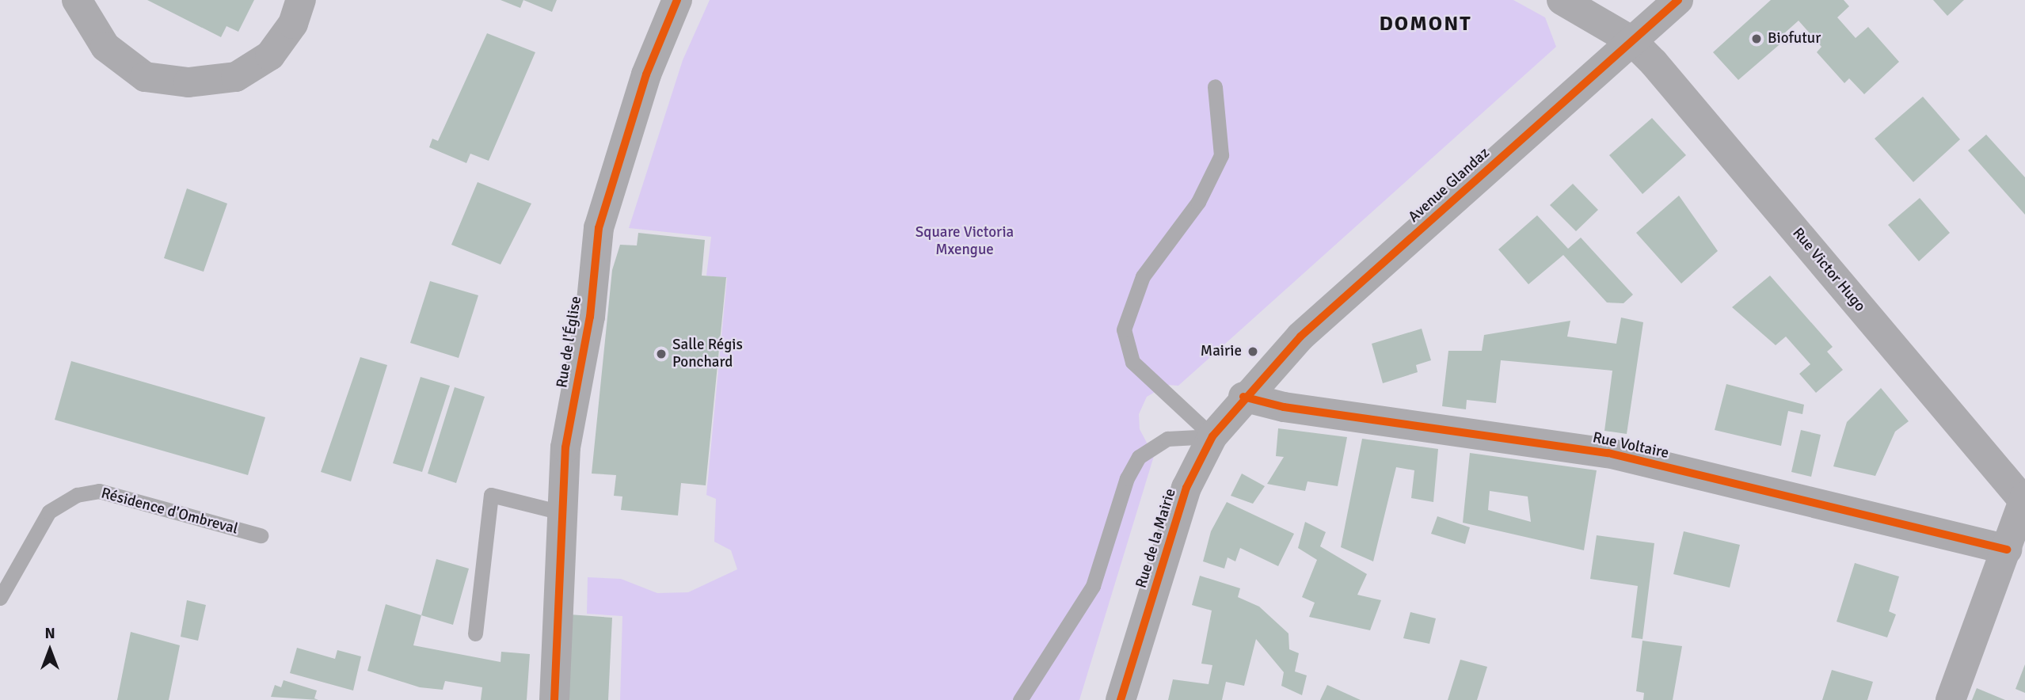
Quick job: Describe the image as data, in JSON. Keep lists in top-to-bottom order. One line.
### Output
{"streets":{"street":["Avenue Glandaz","Rue Victor Hugo","Rue de l'Église","Rue Voltaire","Rue de la Mairie"],"lane":["Résidence d'Ombreval"]},"crossings":[["Avenue Glandaz","Rue Victor Hugo"],["Avenue Glandaz","Rue Voltaire"],["Avenue Glandaz","Rue de la Mairie"],["Rue Voltaire","Rue de la Mairie"]],"districts":["DOMONT"],"parks":["Square Victoria Mxengue"],"places":["Biofutur","Mairie","Salle Régis Ponchard"],"north":"top"}
